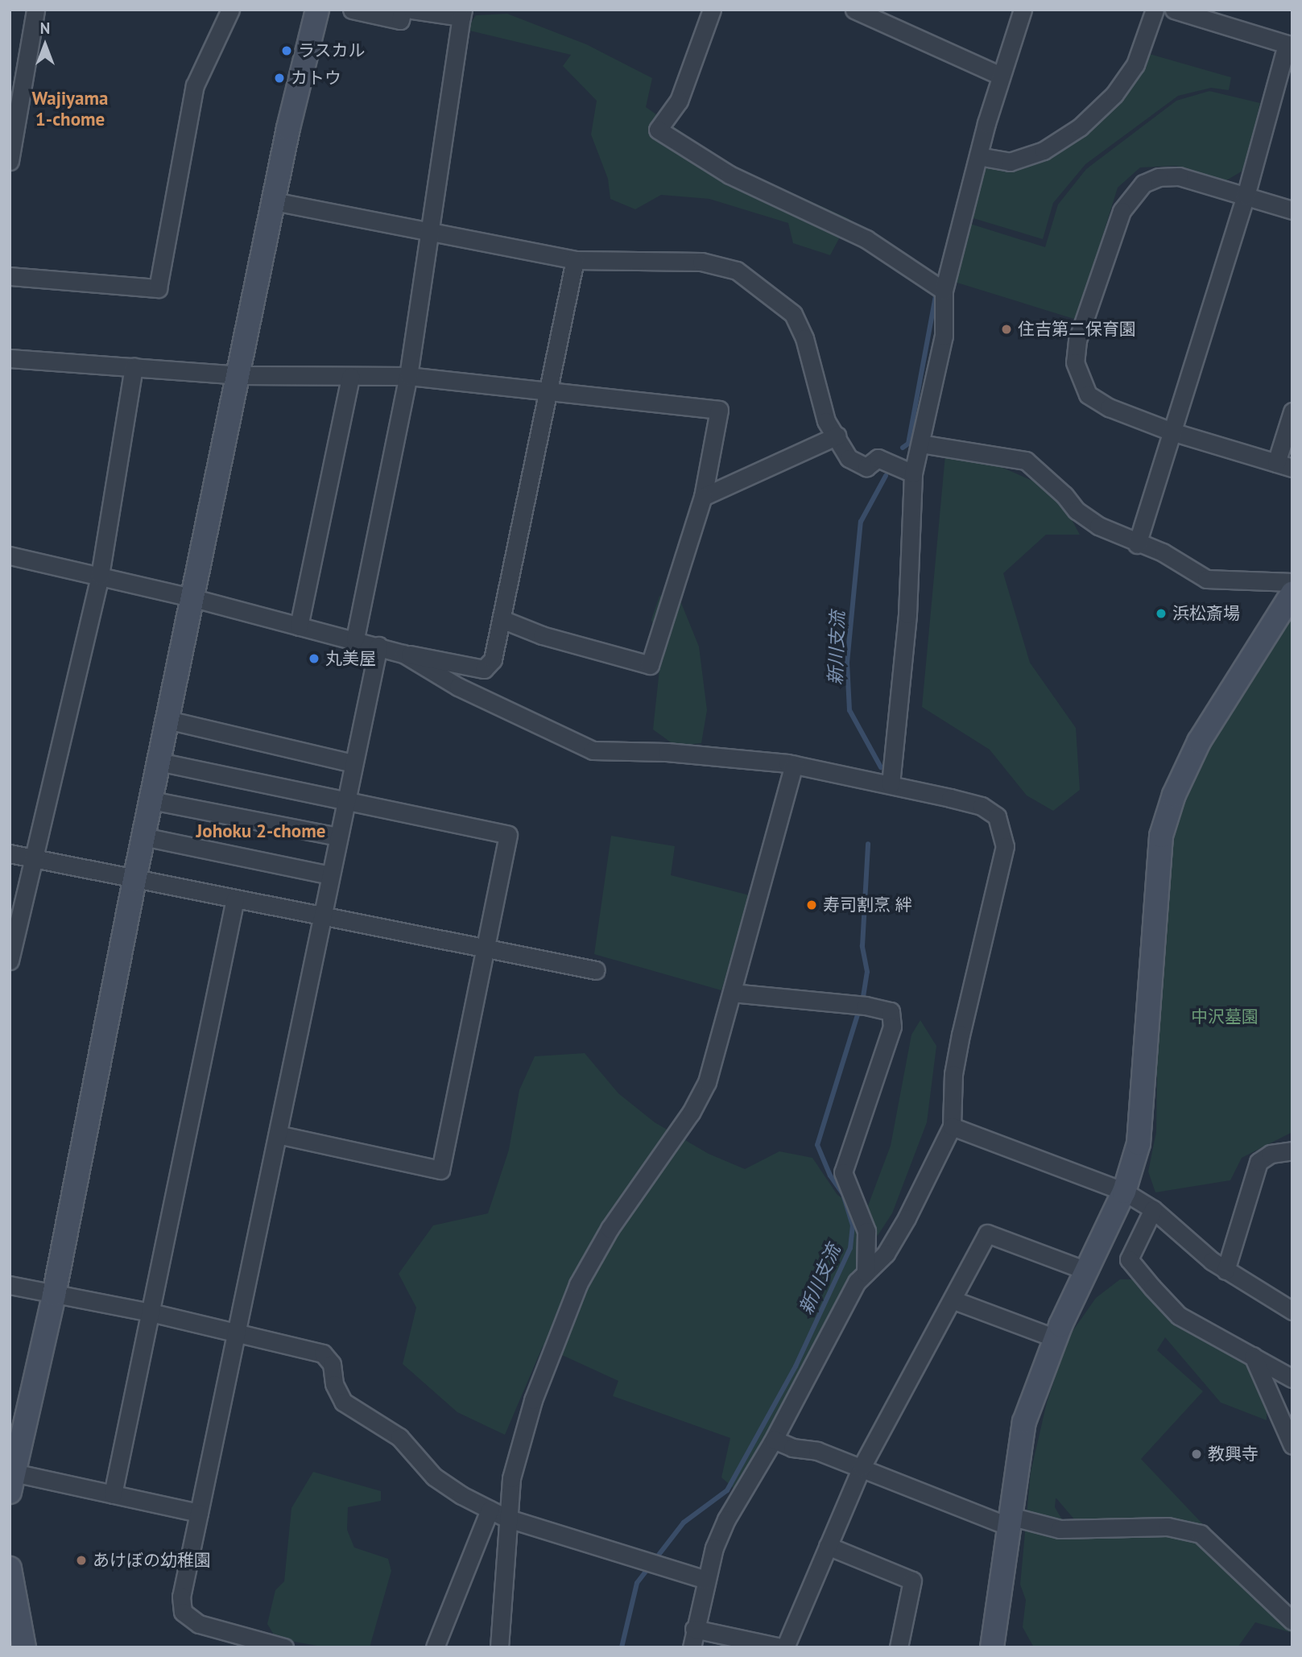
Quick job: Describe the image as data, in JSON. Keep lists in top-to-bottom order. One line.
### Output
{"districts":["Wajiyama 1-chome","Johoku 2-chome"],"water":["新川支流"],"parks":["中沢墓園"],"places":["ラスカル","カトウ","住吉第二保育園","浜松斎場","丸美屋","寿司割烹 絆","教興寺","あけぼの幼稚園"],"north":"top"}
